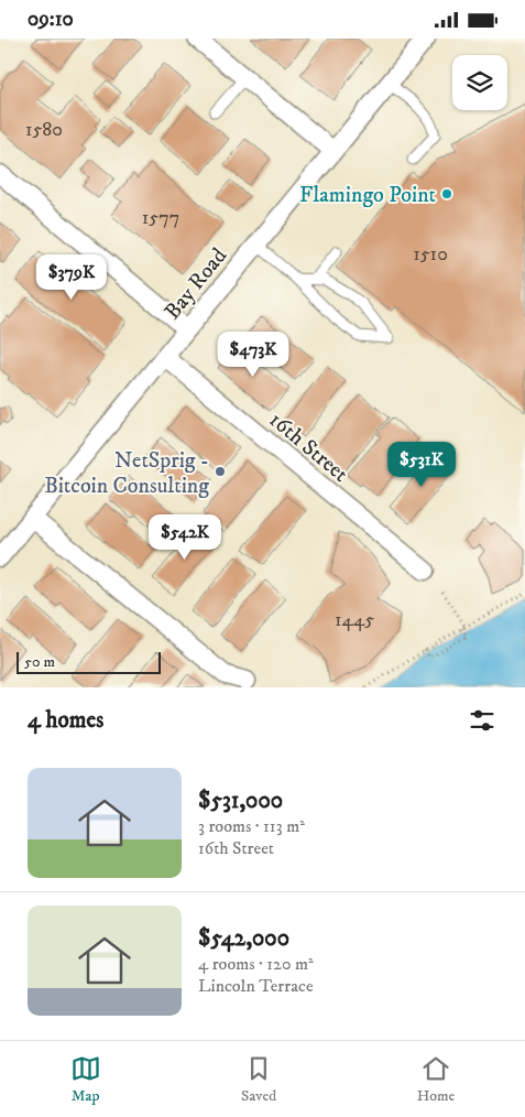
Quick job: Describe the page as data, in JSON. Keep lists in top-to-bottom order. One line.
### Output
{"streets":{"street":["Bay Road","16th Street"]},"crossings":[["Bay Road","16th Street"]],"places":["Flamingo Point","NetSprig - Bitcoin Consulting"],"house_numbers":["1580","1577","1510","1445"],"scale_bar":"50 m","page":{"status":"09:10","price":["$379K","$473K","$531K","$542K"],"scale":"50 m","heading":"4 homes","list":[{"name":"$531,000","note":"3 rooms · 113 m² · 16th Street"},{"name":"$542,000","note":"4 rooms · 120 m² · Lincoln Terrace"}],"tabs":["Map","Saved","Home"]}}
